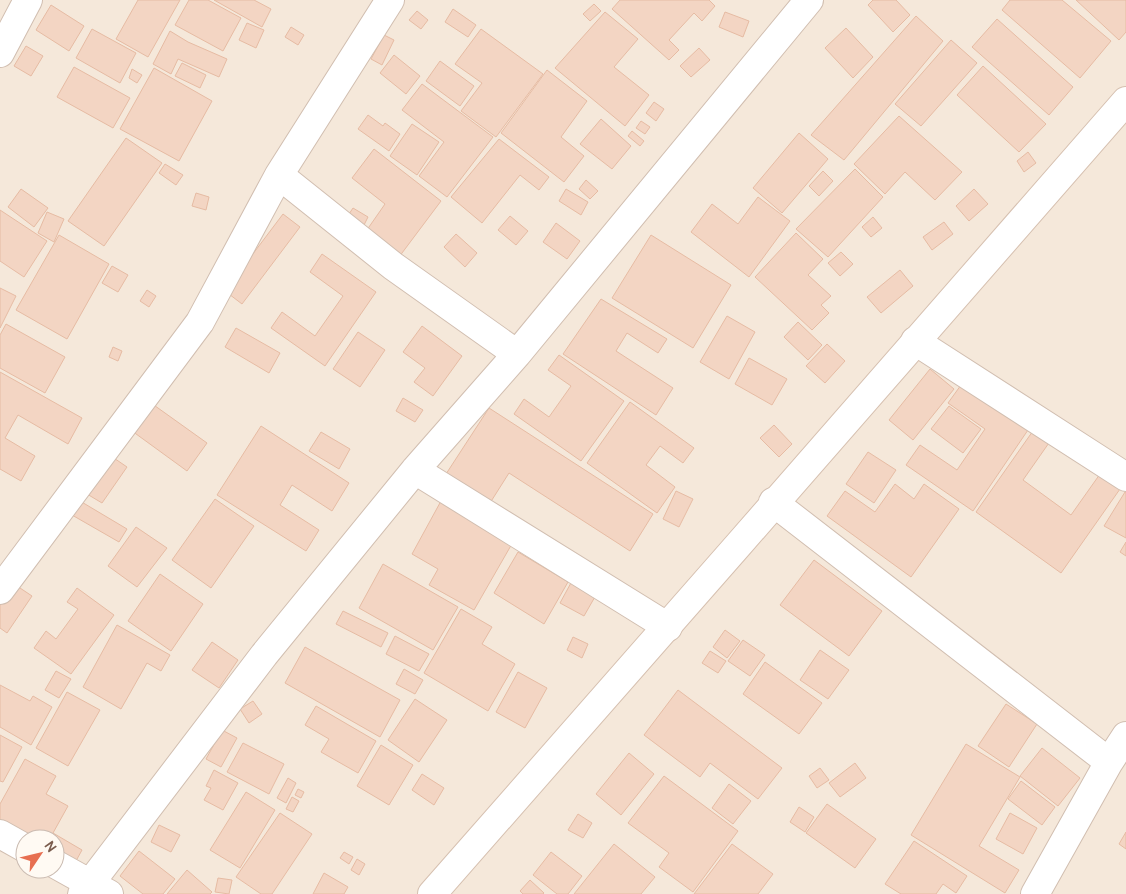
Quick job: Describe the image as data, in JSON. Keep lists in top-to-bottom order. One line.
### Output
{"north":"top right"}
